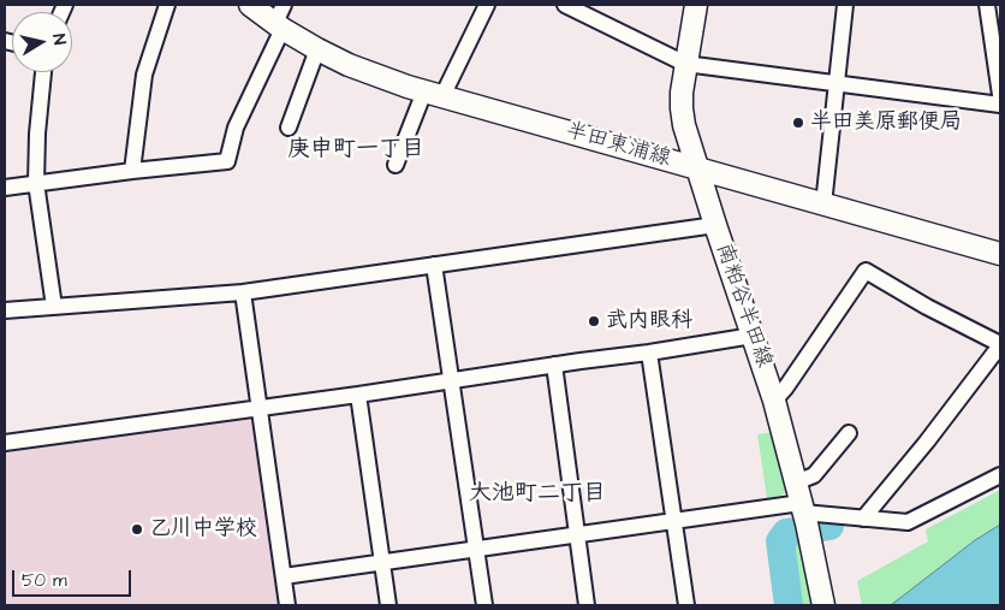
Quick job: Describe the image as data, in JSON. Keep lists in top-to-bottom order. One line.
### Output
{"streets":{"main road":["半田東浦線","南粕谷半田線"]},"crossings":[["半田東浦線","南粕谷半田線"]],"districts":["庚申町一丁目","大池町二丁目"],"places":["半田美原郵便局","武内眼科","乙川中学校"],"scale_bar":"50 m","north":"right"}
